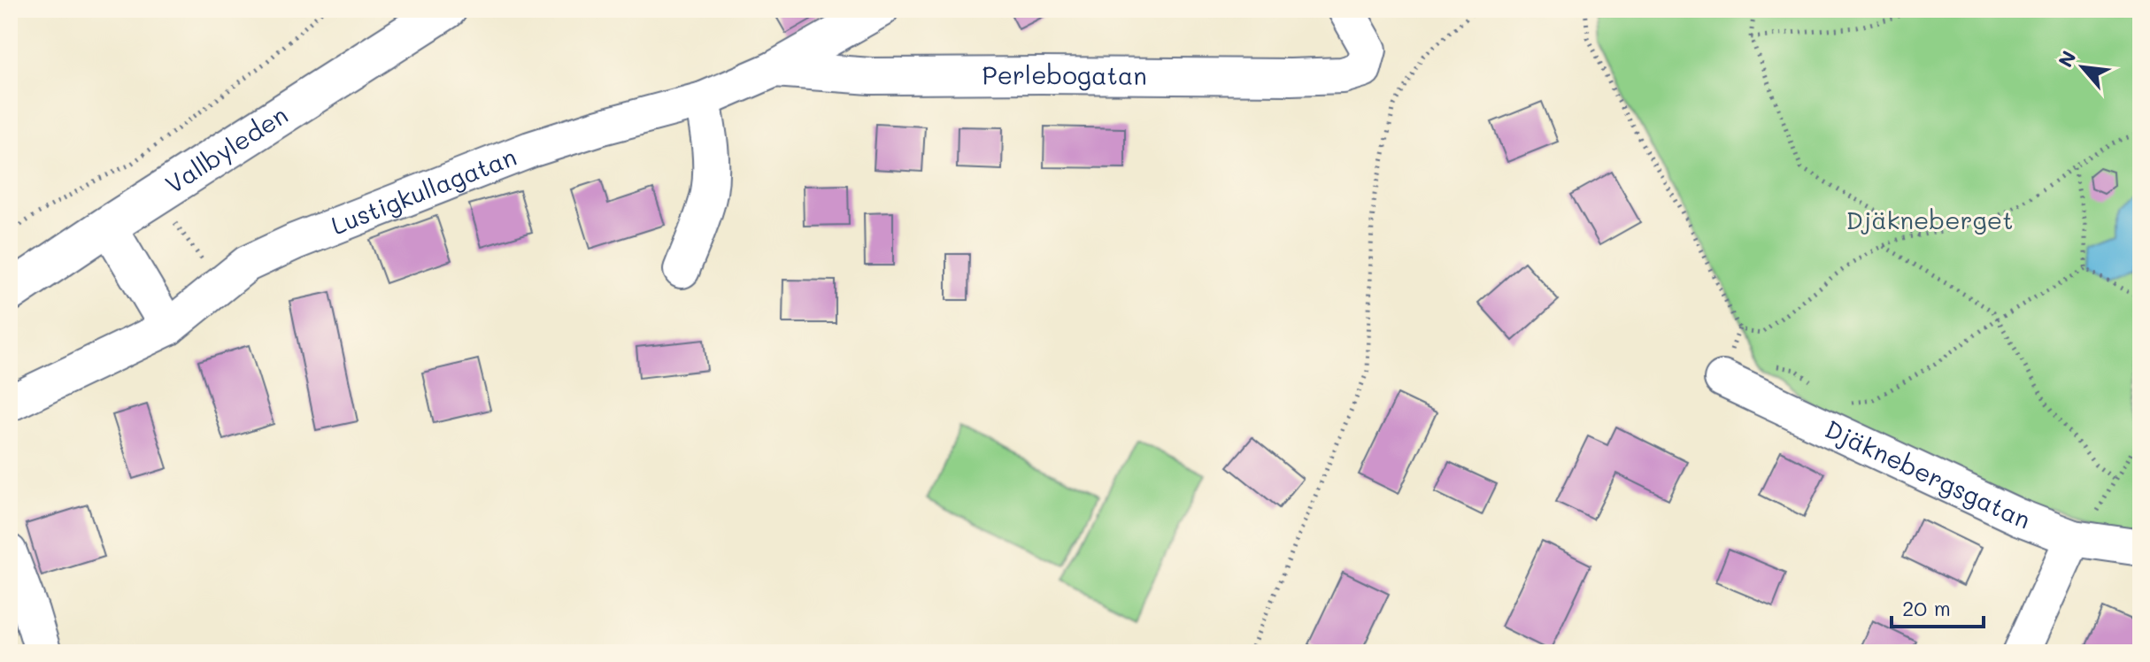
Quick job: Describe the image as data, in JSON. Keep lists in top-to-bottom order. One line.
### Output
{"streets":{"main road":["Vallbyleden"],"street":["Perlebogatan","Lustigkullagatan","Djäknebergsgatan"]},"crossings":[["Perlebogatan","Lustigkullagatan"]],"parks":["Djäkneberget"],"scale_bar":"20 m","north":"top left"}
